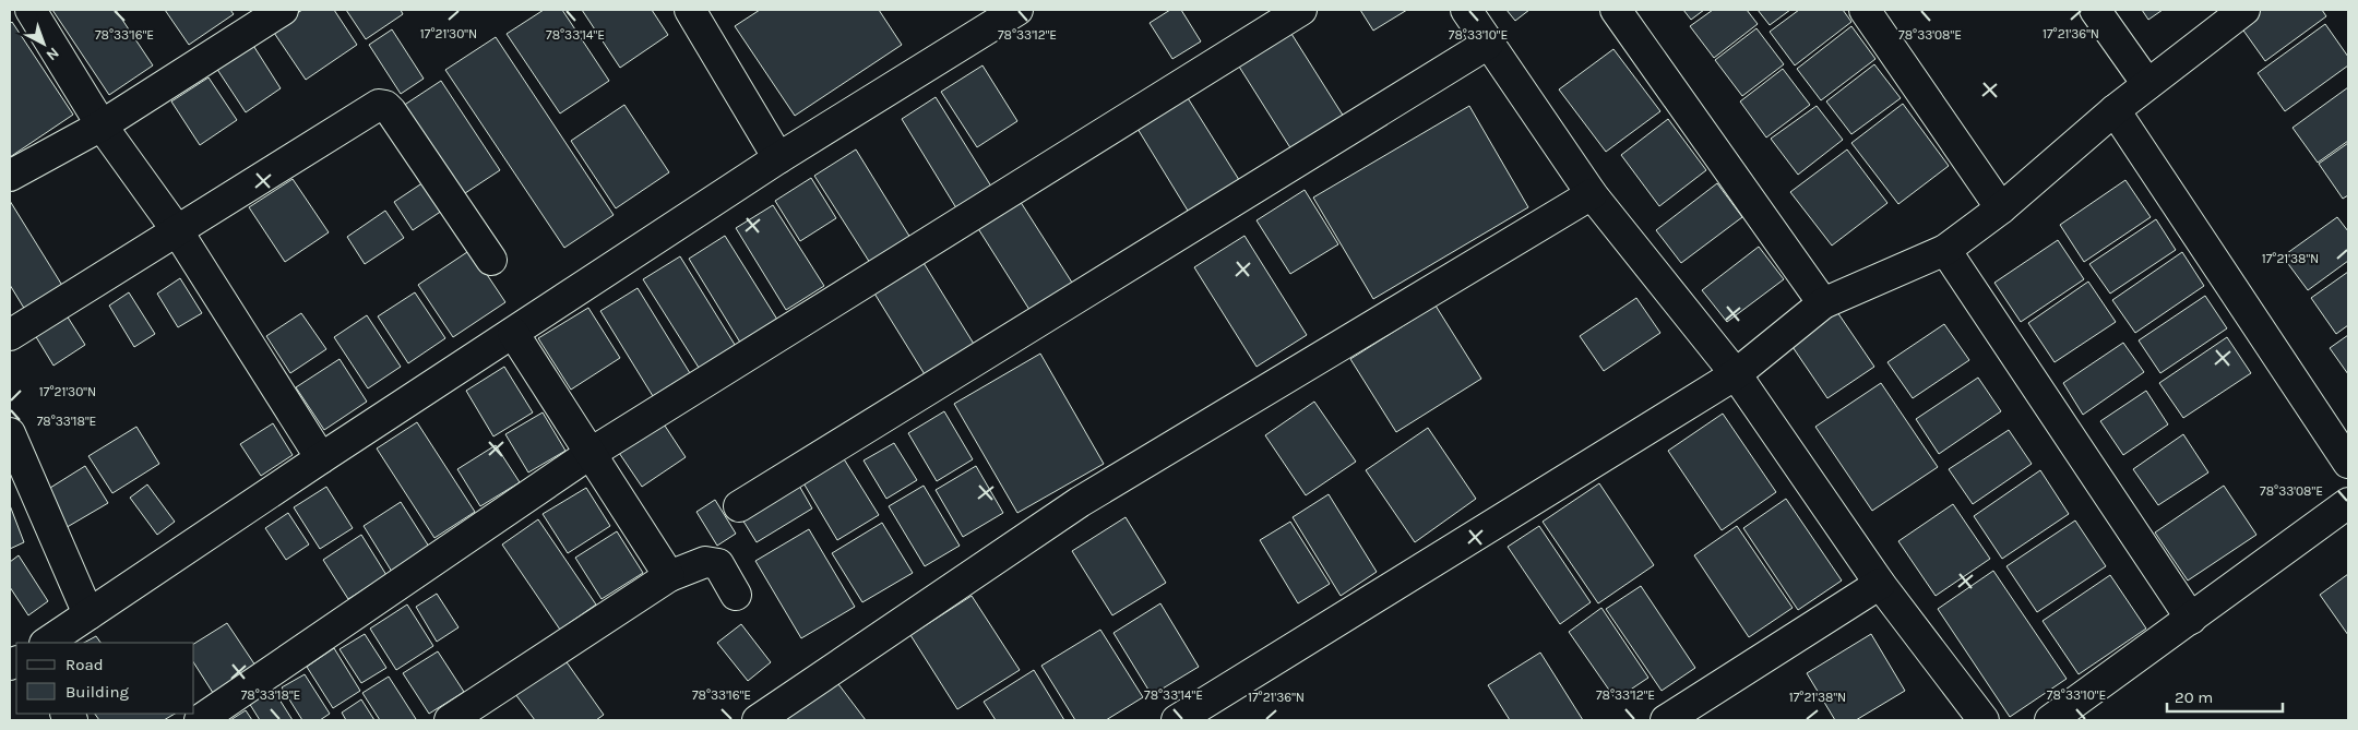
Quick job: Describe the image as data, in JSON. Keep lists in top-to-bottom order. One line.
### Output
{"legend":["Road","Building"],"scale_bar":"20 m","north":"bottom right","coordinates":["17°21'30\"N","17°21'36\"N","78°33'16\"E","78°33'14\"E","78°33'12\"E","78°33'10\"E","78°33'08\"E","17°21'38\"N","78°33'18\"E"]}
